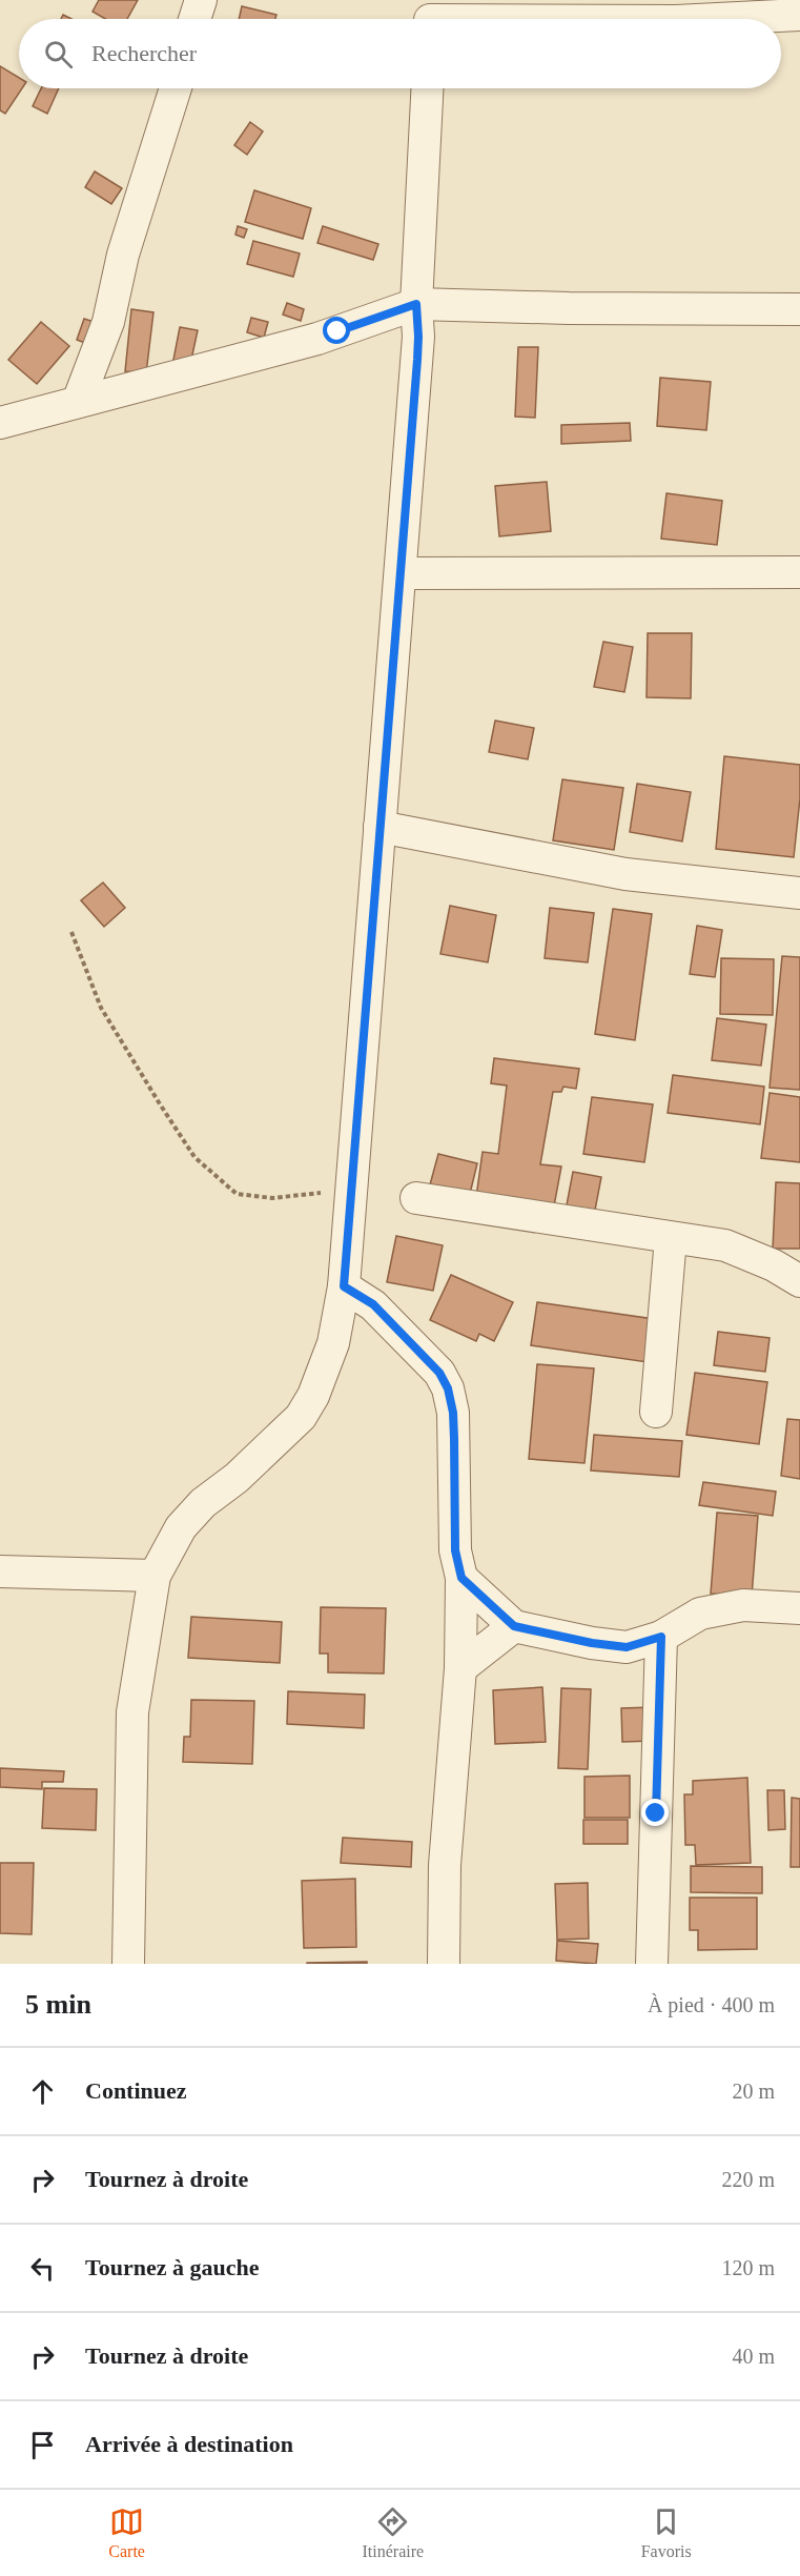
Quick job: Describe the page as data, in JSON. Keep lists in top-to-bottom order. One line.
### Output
{"page":{"search":"Rechercher","heading":["5 min","À pied · 400 m"],"list":[["Continuez","20 m"],["Tournez à droite","220 m"],["Tournez à gauche","120 m"],["Tournez à droite","40 m"],"Arrivée à destination"],"nav":["Carte","Itinéraire","Favoris"]}}
